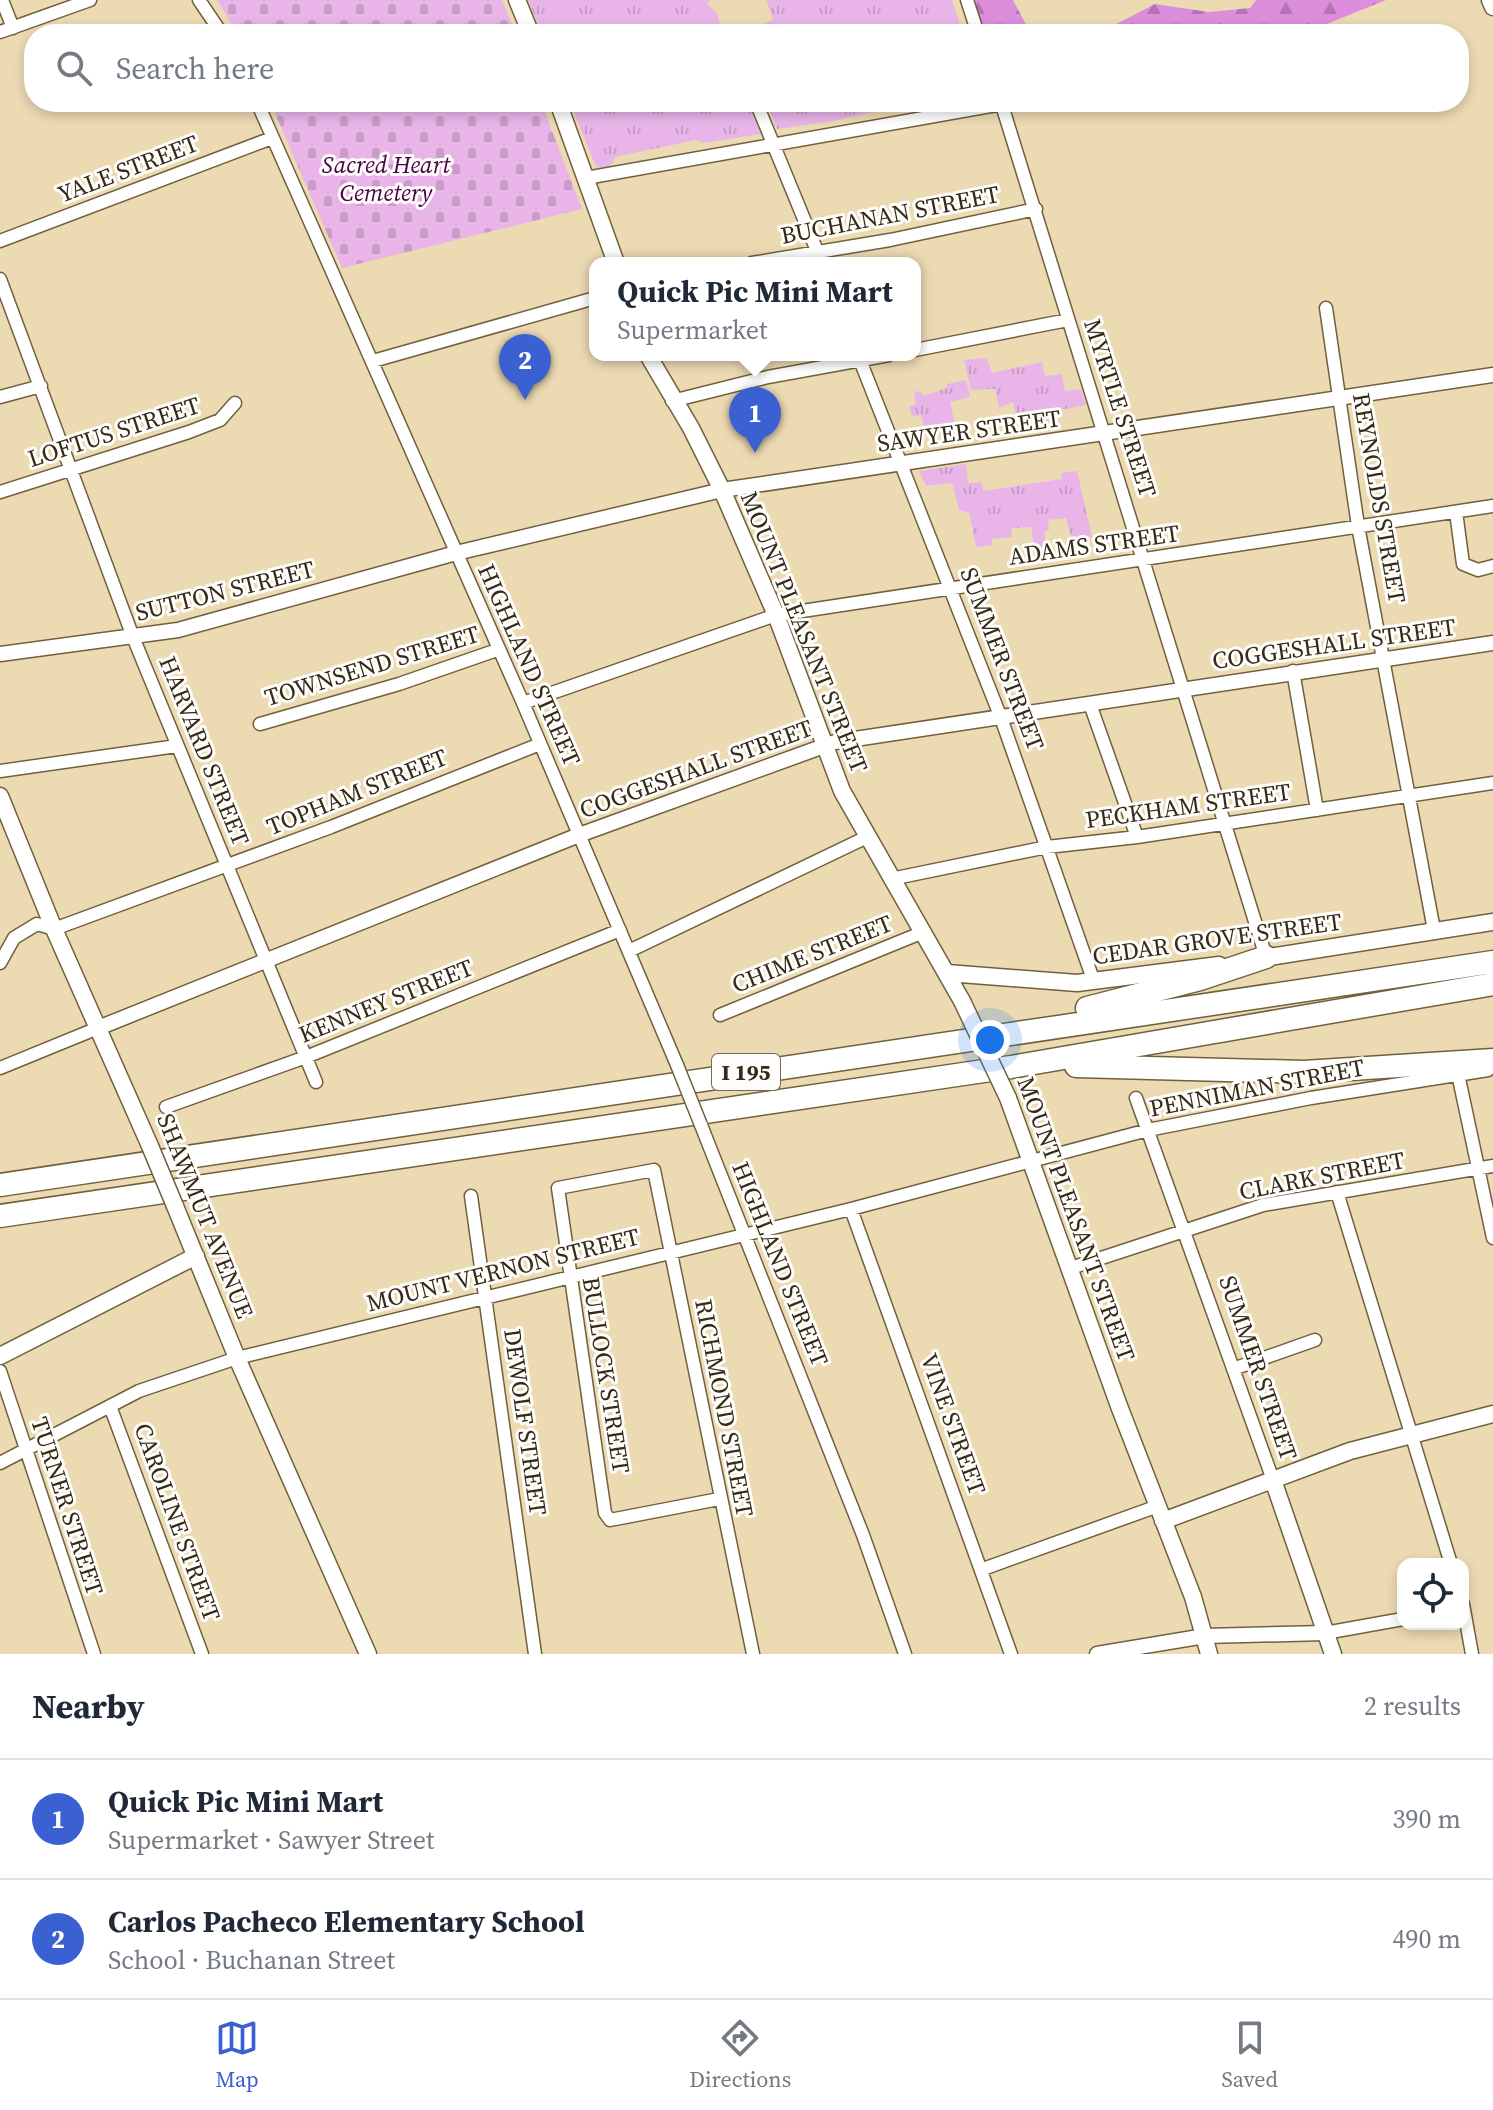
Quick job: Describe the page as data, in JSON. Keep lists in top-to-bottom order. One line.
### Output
{"streets":{"highway":["I 195"],"main road":["MOUNT PLEASANT STREET","SUMMER STREET","CEDAR GROVE STREET","SHAWMUT AVENUE"],"street":["YALE STREET","BUCHANAN STREET","MYRTLE STREET","SAWYER STREET","LOFTUS STREET","REYNOLDS STREET","ADAMS STREET","SUTTON STREET","COGGESHALL STREET","HIGHLAND STREET","TOWNSEND STREET","HARVARD STREET","TOPHAM STREET","PECKHAM STREET","CHIME STREET","KENNEY STREET","PENNIMAN STREET","CLARK STREET","MOUNT VERNON STREET","BULLOCK STREET","RICHMOND STREET","DEWOLF STREET","VINE STREET","TURNER STREET","CAROLINE STREET"]},"crossings":[["YALE STREET","HIGHLAND STREET"],["BUCHANAN STREET","MYRTLE STREET"],["MYRTLE STREET","SAWYER STREET"],["MYRTLE STREET","ADAMS STREET"],["MYRTLE STREET","COGGESHALL STREET"],["MYRTLE STREET","PECKHAM STREET"],["MYRTLE STREET","CEDAR GROVE STREET"],["SAWYER STREET","REYNOLDS STREET"],["SAWYER STREET","SUTTON STREET"],["SAWYER STREET","MOUNT PLEASANT STREET"],["SAWYER STREET","SUMMER STREET"],["SAWYER STREET","HIGHLAND STREET"],["LOFTUS STREET","HARVARD STREET"],["REYNOLDS STREET","ADAMS STREET"],["REYNOLDS STREET","COGGESHALL STREET"],["REYNOLDS STREET","PECKHAM STREET"],["REYNOLDS STREET","CEDAR GROVE STREET"],["ADAMS STREET","MOUNT PLEASANT STREET"],["ADAMS STREET","SUMMER STREET"],["ADAMS STREET","HIGHLAND STREET"],["SUTTON STREET","HIGHLAND STREET"],["SUTTON STREET","HARVARD STREET"],["MOUNT PLEASANT STREET","COGGESHALL STREET"],["MOUNT PLEASANT STREET","PECKHAM STREET"],["MOUNT PLEASANT STREET","CEDAR GROVE STREET"],["MOUNT PLEASANT STREET","CHIME STREET"],["MOUNT PLEASANT STREET","PENNIMAN STREET"],["MOUNT PLEASANT STREET","CLARK STREET"],["MOUNT PLEASANT STREET","MOUNT VERNON STREET"],["COGGESHALL STREET","SUMMER STREET"],["COGGESHALL STREET","HIGHLAND STREET"],["COGGESHALL STREET","HARVARD STREET"],["COGGESHALL STREET","SHAWMUT AVENUE"],["SUMMER STREET","PECKHAM STREET"],["SUMMER STREET","CEDAR GROVE STREET"],["SUMMER STREET","PENNIMAN STREET"],["SUMMER STREET","CLARK STREET"],["HIGHLAND STREET","TOWNSEND STREET"],["HIGHLAND STREET","TOPHAM STREET"],["HIGHLAND STREET","KENNEY STREET"],["HIGHLAND STREET","MOUNT VERNON STREET"],["HARVARD STREET","TOPHAM STREET"],["HARVARD STREET","KENNEY STREET"],["TOPHAM STREET","SHAWMUT AVENUE"],["PENNIMAN STREET","MOUNT VERNON STREET"],["SHAWMUT AVENUE","MOUNT VERNON STREET"],["MOUNT VERNON STREET","BULLOCK STREET"],["MOUNT VERNON STREET","RICHMOND STREET"],["MOUNT VERNON STREET","DEWOLF STREET"],["MOUNT VERNON STREET","VINE STREET"],["MOUNT VERNON STREET","TURNER STREET"],["MOUNT VERNON STREET","CAROLINE STREET"],["BULLOCK STREET","RICHMOND STREET"]],"parks":["Sacred Heart Cemetery"],"page":{"search":"Search here","popup":["Quick Pic Mini Mart","Supermarket"],"pins":["2","1"],"heading":["Nearby","2 results"],"list":[{"mark":"1","name":"Quick Pic Mini Mart","note":"Supermarket · Sawyer Street","value":"390 m"},{"mark":"2","name":"Carlos Pacheco Elementary School","note":"School · Buchanan Street","value":"490 m"}],"nav":["Map","Directions","Saved"]}}
